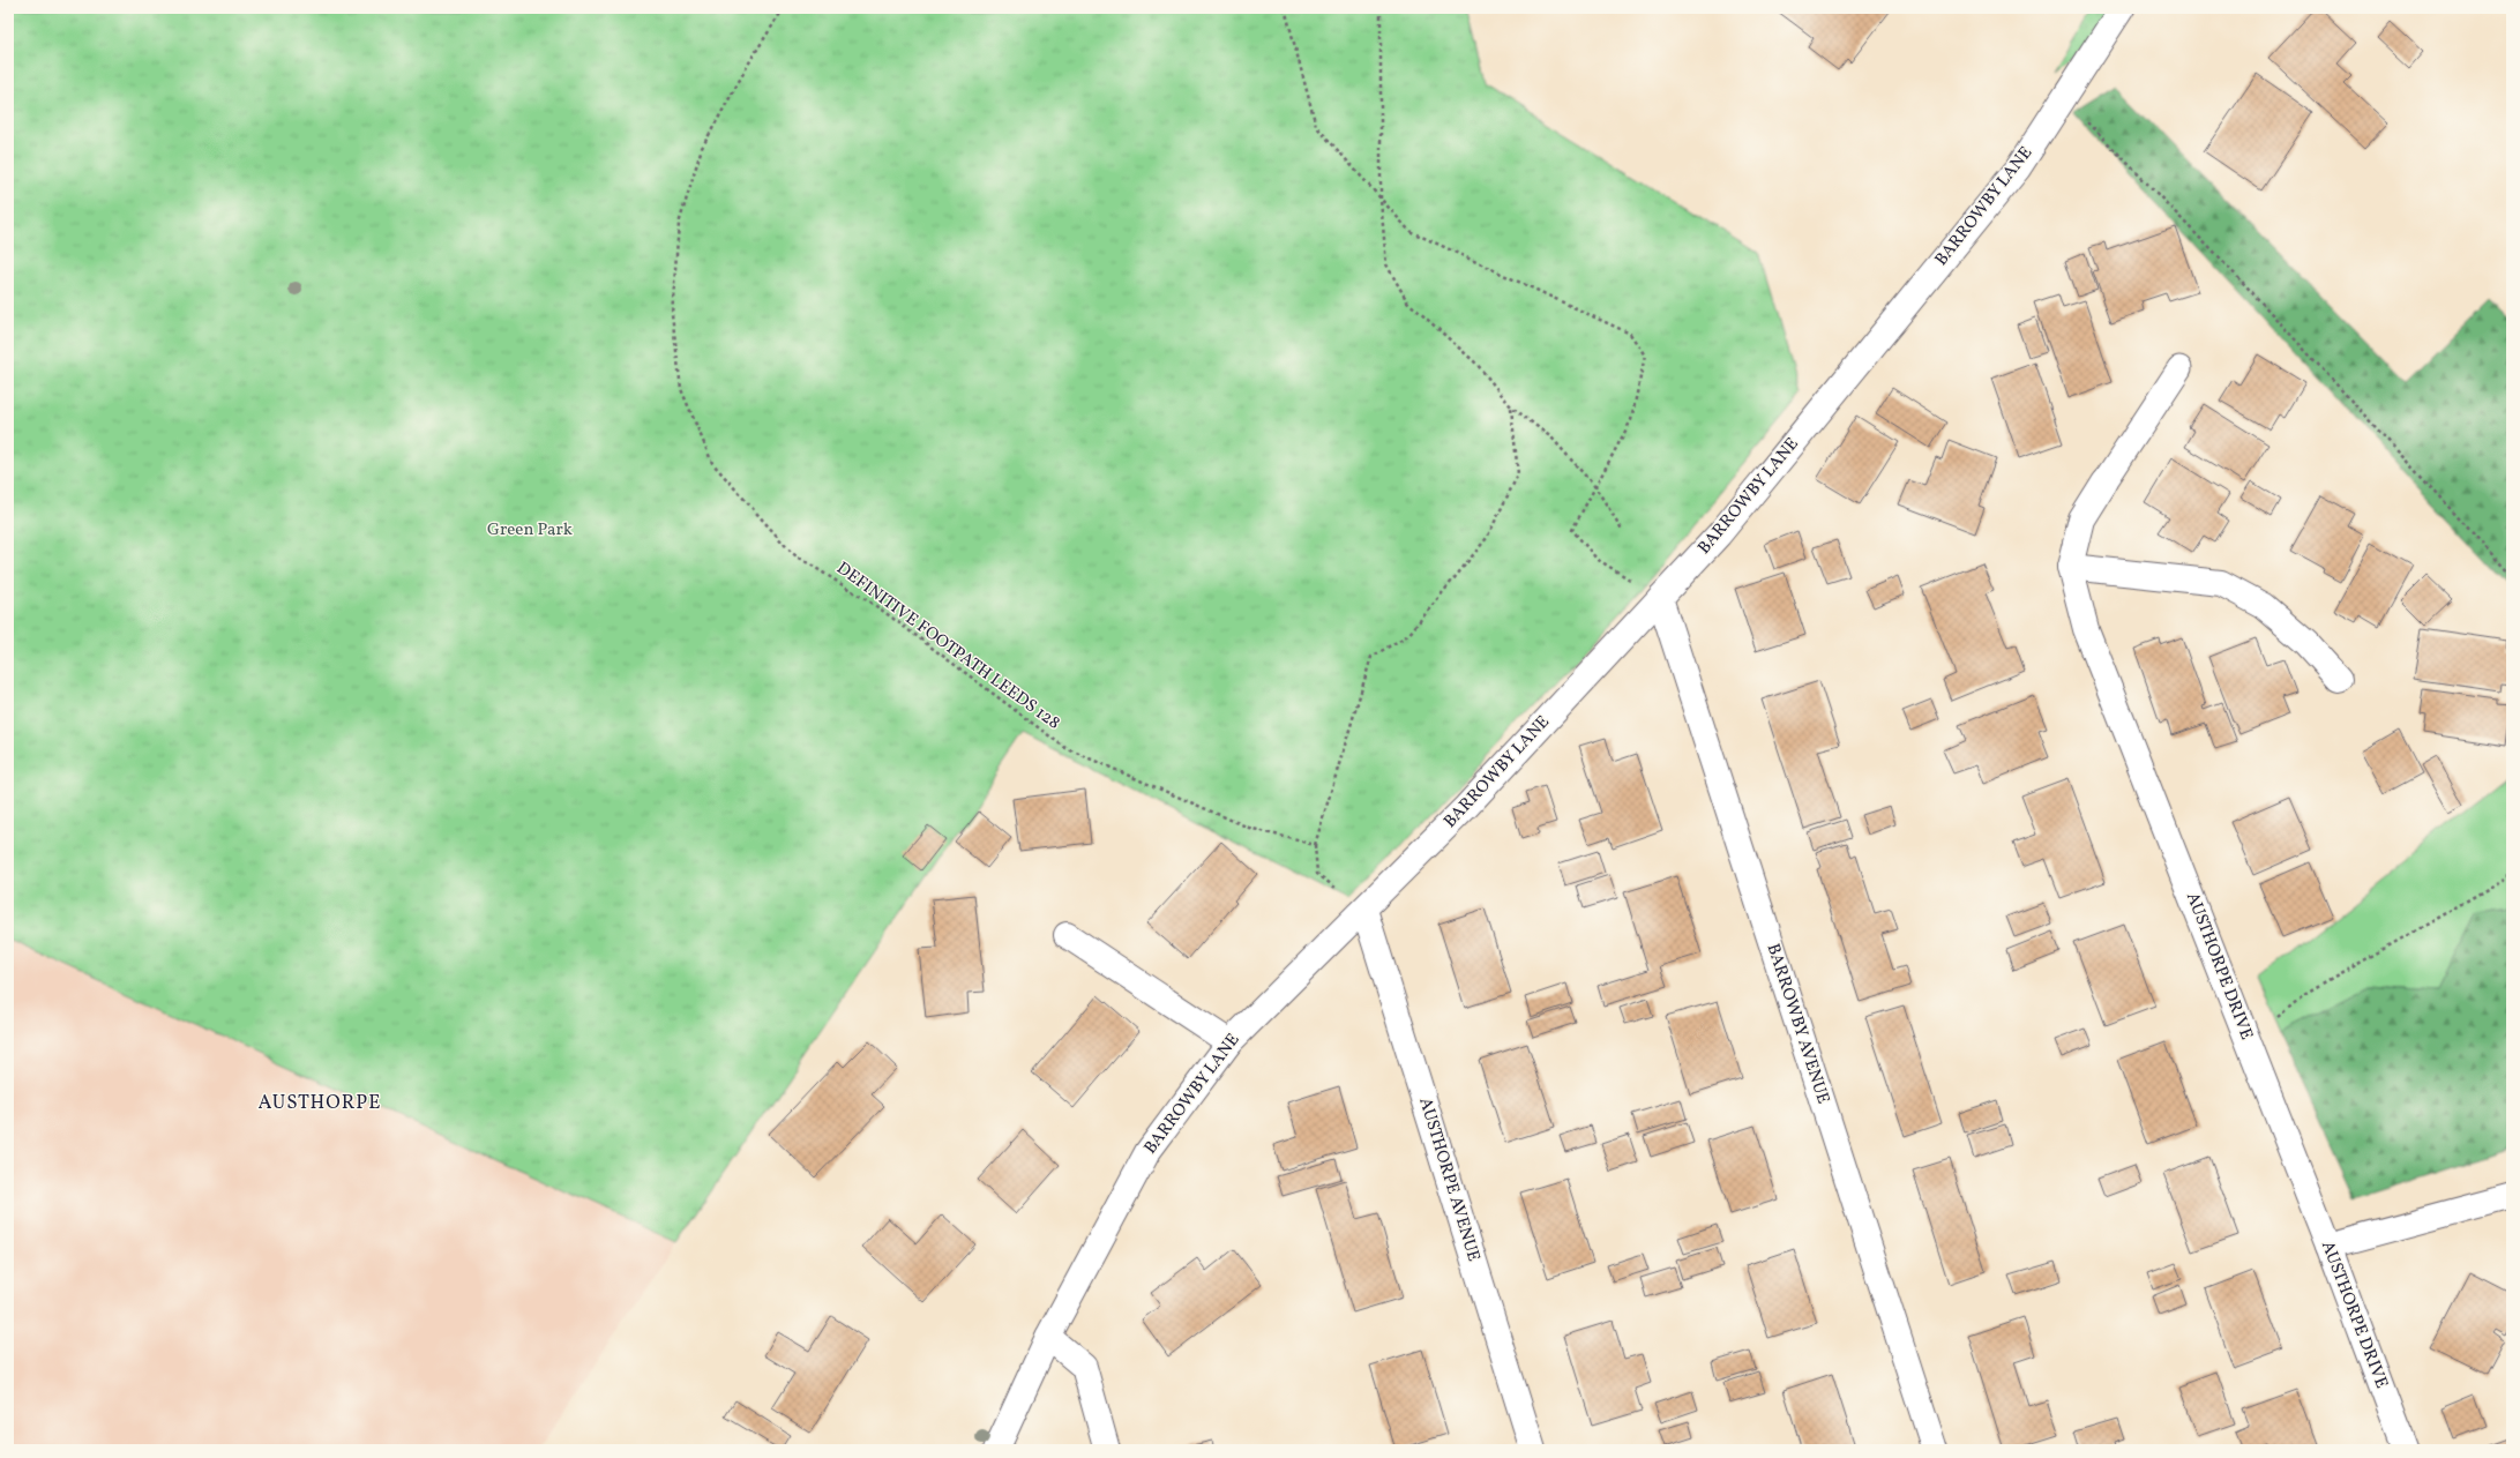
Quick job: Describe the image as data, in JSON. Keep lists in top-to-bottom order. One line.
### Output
{"streets":{"street":["BARROWBY LANE","AUSTHORPE DRIVE","BARROWBY AVENUE","AUSTHORPE AVENUE"],"path":["DEFINITIVE FOOTPATH LEEDS 128"]},"crossings":[["BARROWBY LANE","BARROWBY AVENUE"],["BARROWBY LANE","AUSTHORPE AVENUE"]],"districts":["AUSTHORPE"],"parks":["Green Park"]}
